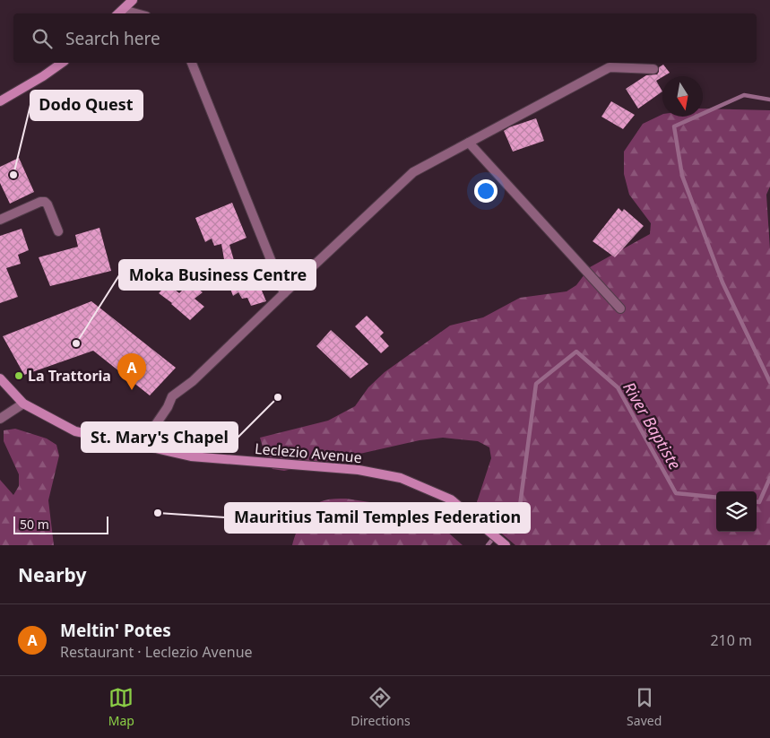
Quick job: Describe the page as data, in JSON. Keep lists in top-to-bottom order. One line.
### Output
{"streets":{"main road":["Leclezio Avenue"]},"water":["River Baptiste"],"places":["Dodo Quest","Moka Business Centre","La Trattoria","St. Mary's Chapel","Mauritius Tamil Temples Federation"],"scale_bar":"50 m","north":"bottom","page":{"search":"Search here","pins":"A","scale":"50 m","heading":"Nearby","list":[{"mark":"A","name":"Meltin' Potes","note":"Restaurant · Leclezio Avenue","value":"210 m"}],"nav":["Map","Directions","Saved"]}}
